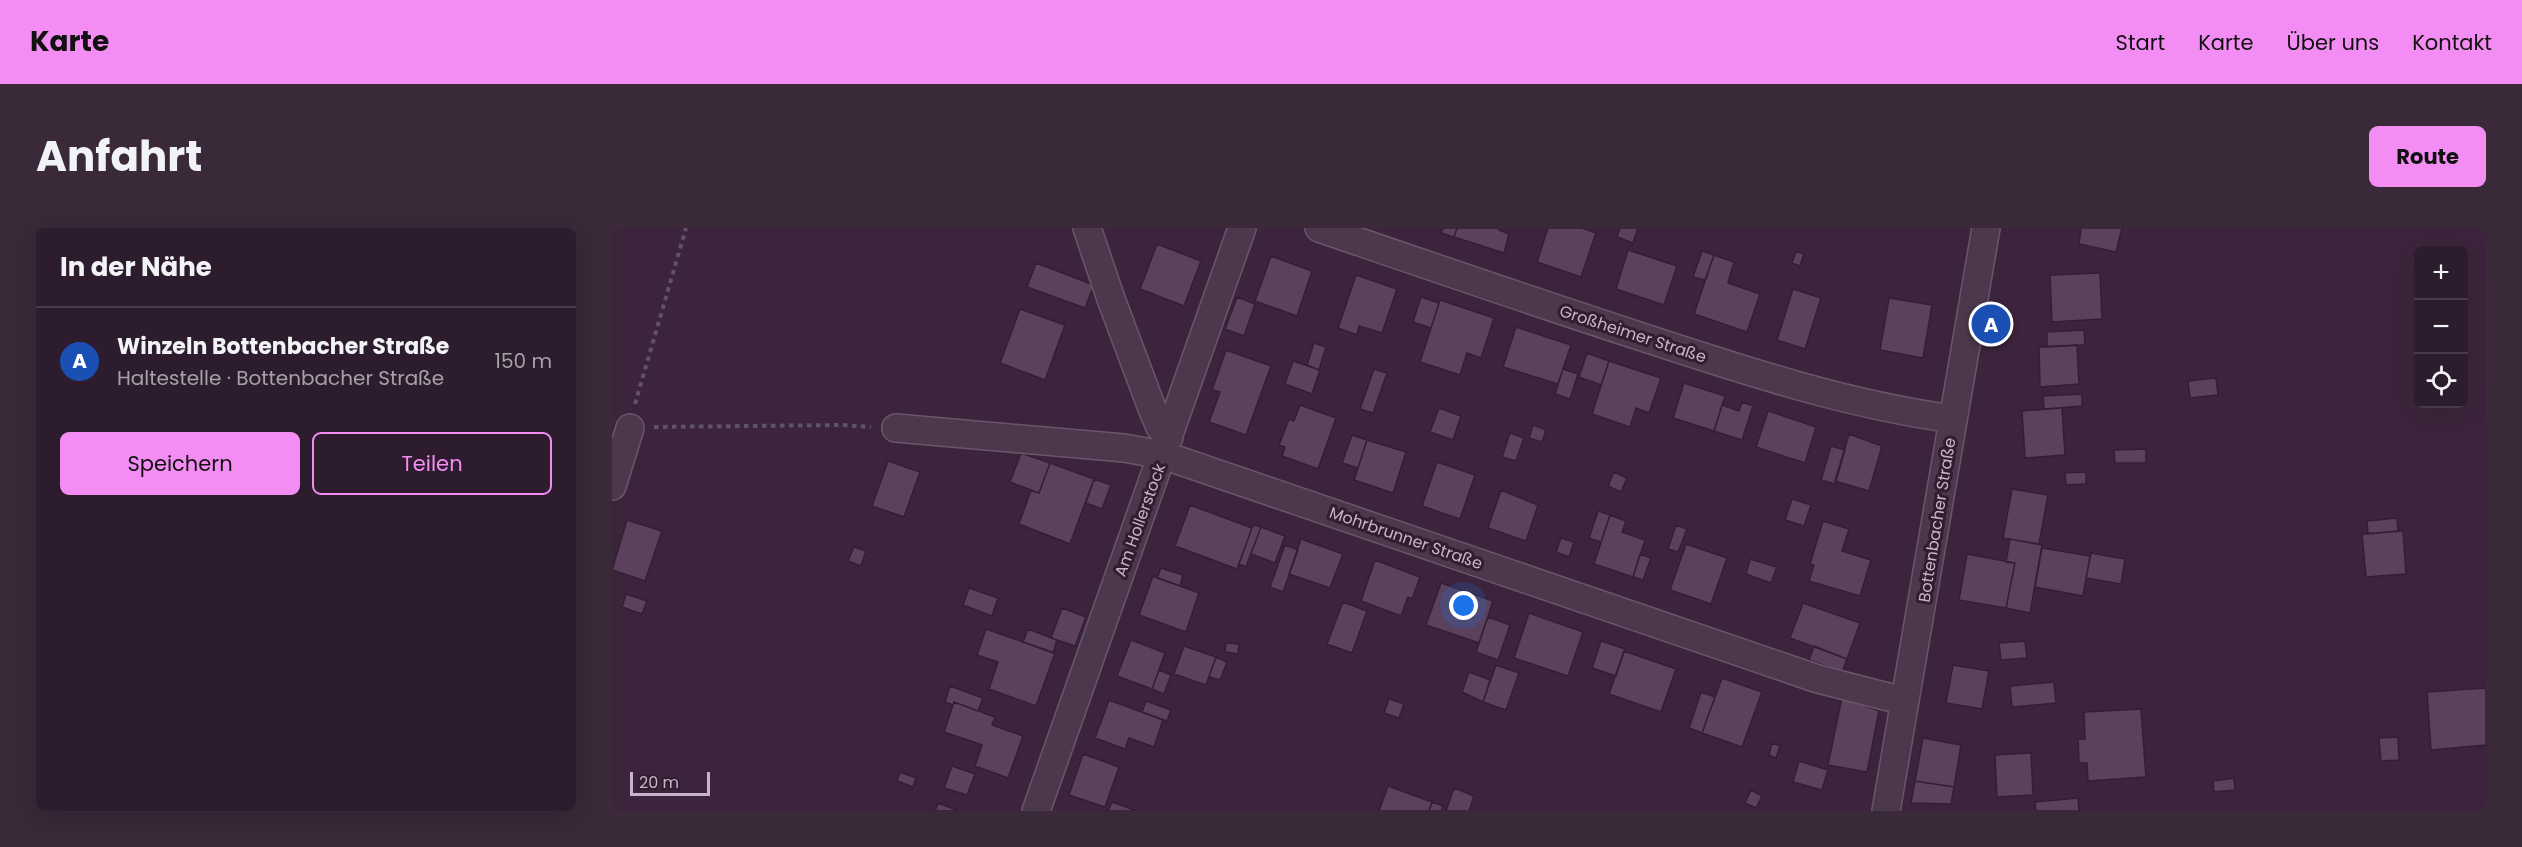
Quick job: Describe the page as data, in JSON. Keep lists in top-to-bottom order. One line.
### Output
{"streets":{"street":["Großheimer Straße","Am Hollerstock","Bottenbacher Straße","Mohrbrunner Straße"]},"crossings":[["Großheimer Straße","Bottenbacher Straße"],["Am Hollerstock","Mohrbrunner Straße"],["Bottenbacher Straße","Mohrbrunner Straße"]],"scale_bar":"20 m","page":{"header":"Karte","nav":["Start","Karte","Über uns","Kontakt"],"title":"Anfahrt","buttons":["Route",["Speichern","Teilen"]],"heading":"In der Nähe","map_buttons":["+","−"],"pins":"A","list":[{"mark":"A","name":"Winzeln Bottenbacher Straße","note":"Haltestelle · Bottenbacher Straße","value":"150 m"}],"scale":"20 m"}}
